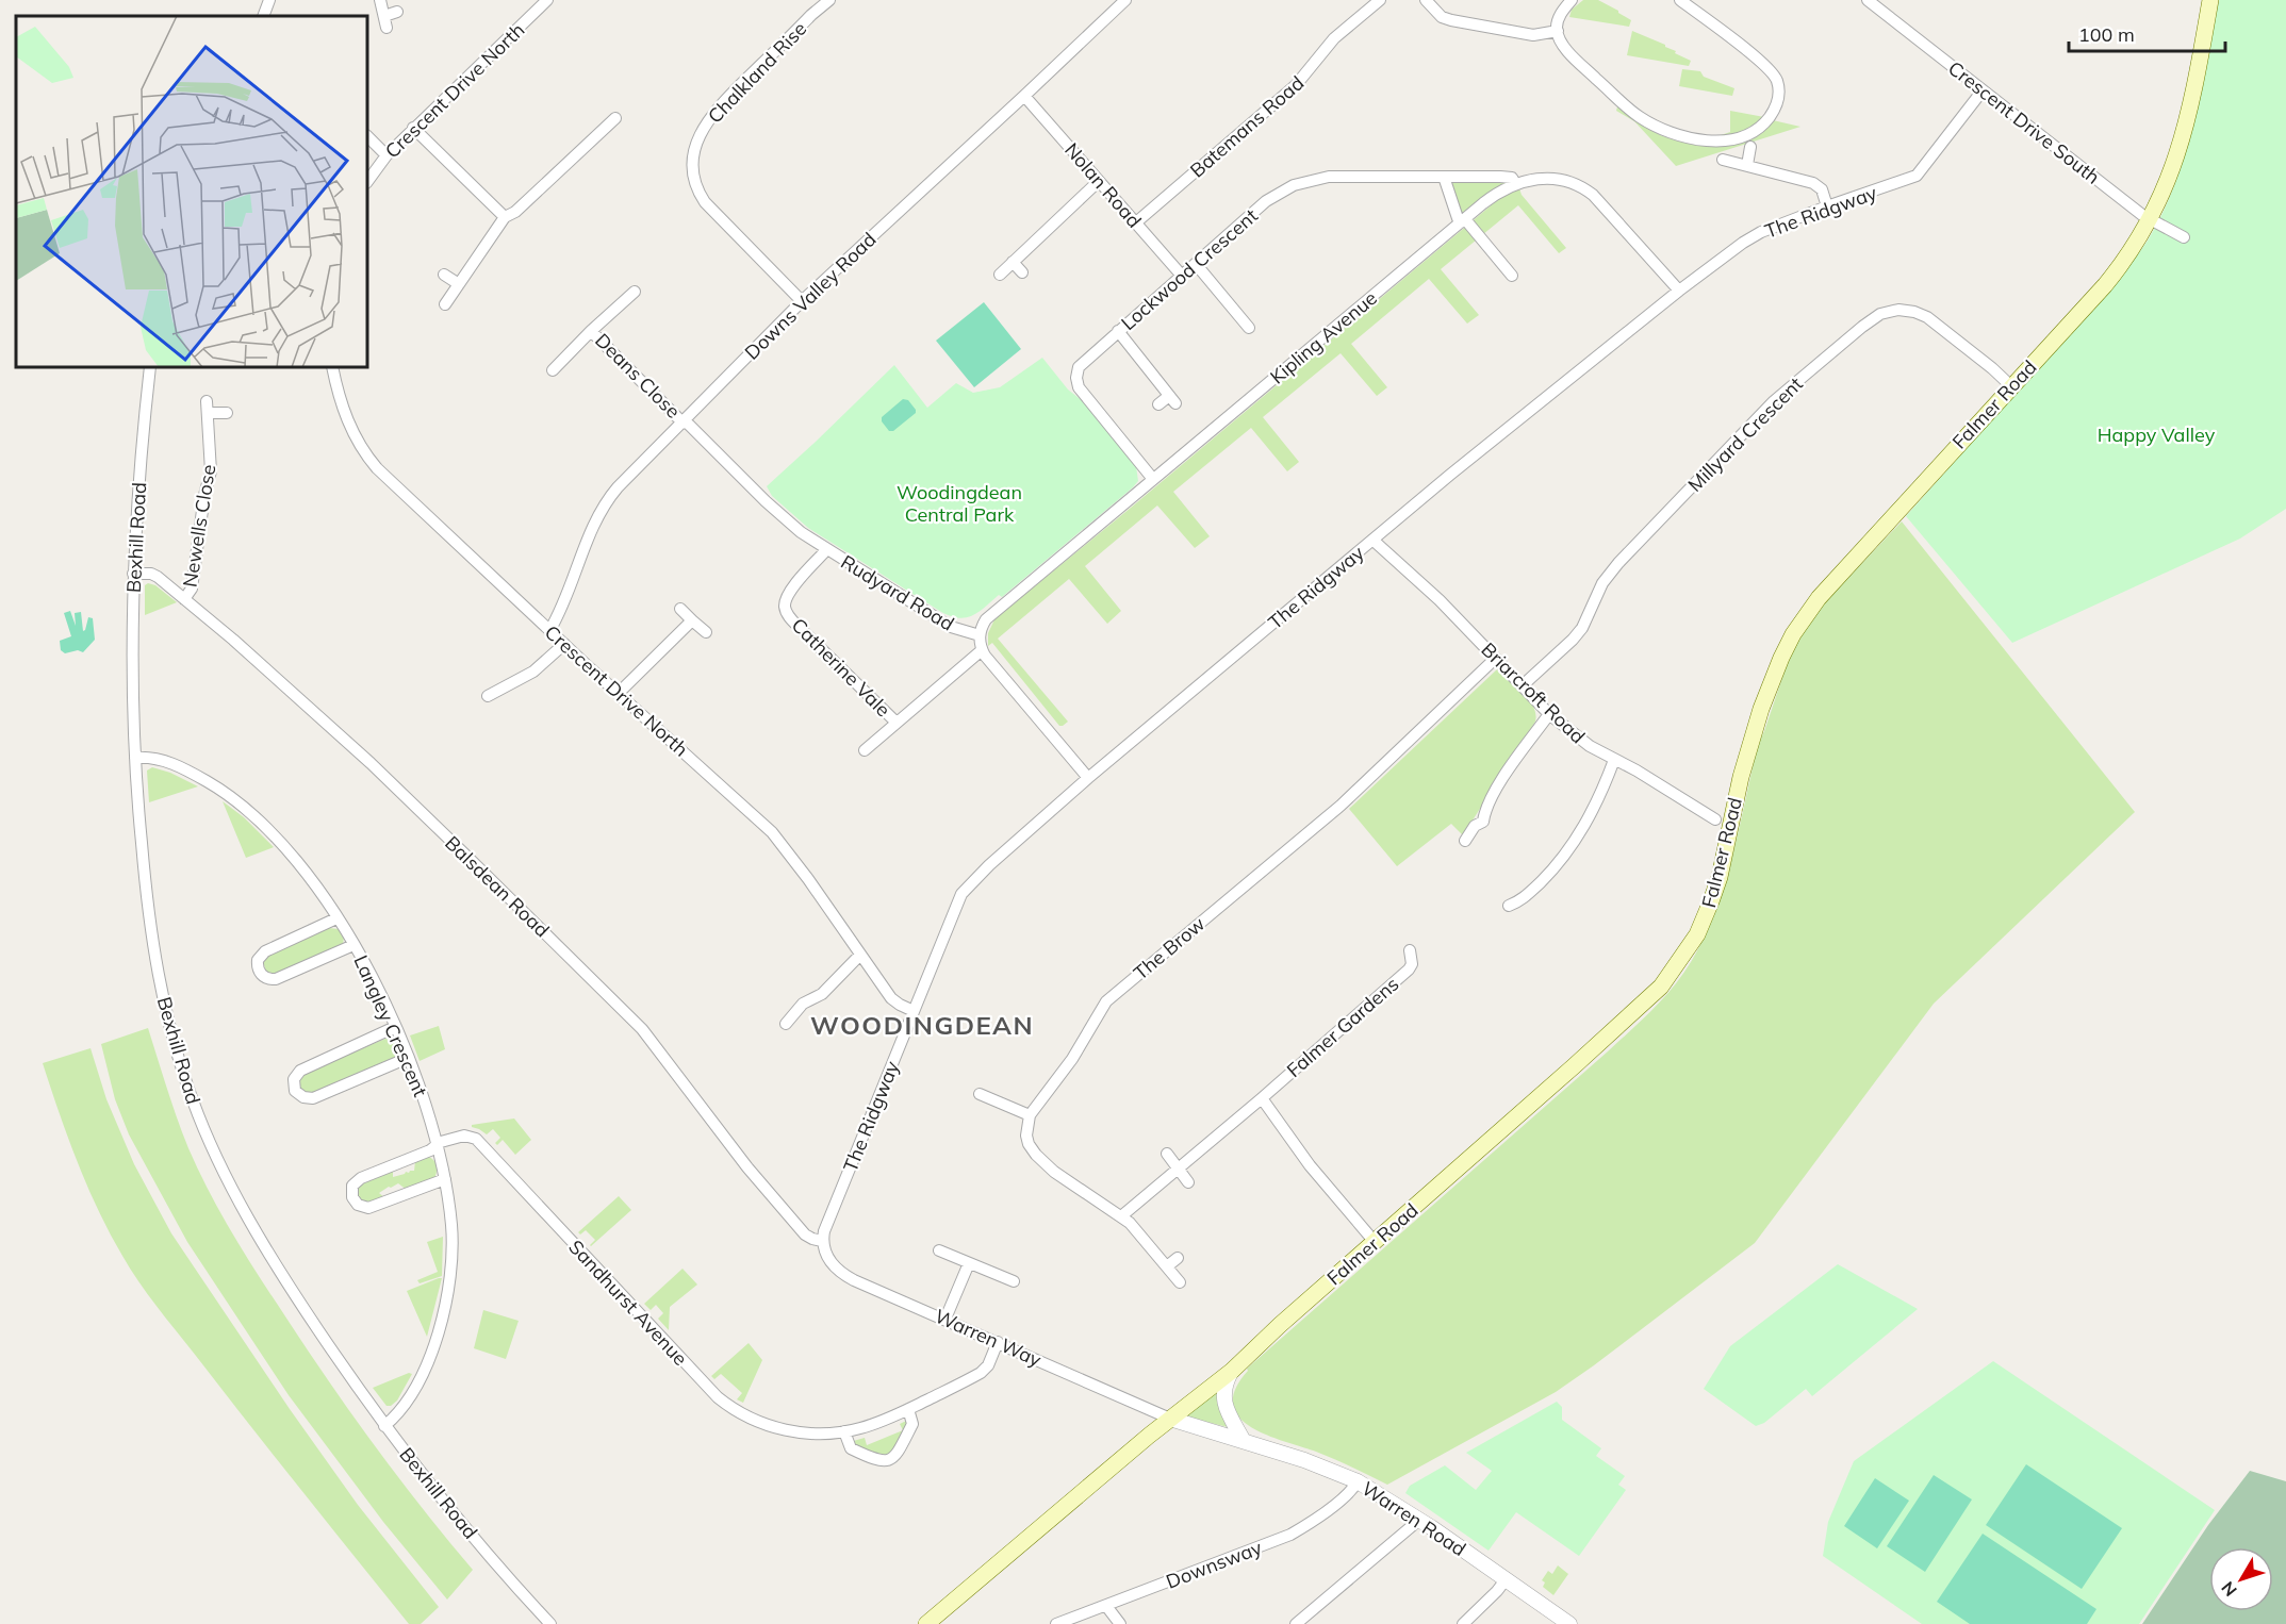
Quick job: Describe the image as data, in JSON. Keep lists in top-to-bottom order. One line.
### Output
{"streets":{"main road":["Falmer Road"],"street":["Chalkland Rise","Crescent Drive North","Crescent Drive South","Batemans Road","Nolan Road","The Ridgway","Lockwood Crescent","Downs Valley Road","Kipling Avenue","Deans Close","Millyard Crescent","Newells Close","Bexhill Road","Rudyard Road","Catherine Vale","Briarcroft Road","Balsdean Road","The Brow","Langley Crescent","Falmer Gardens","Sandhurst Avenue","Warren Way","Warren Road","Downsway"]},"crossings":[["Chalkland Rise","Downs Valley Road"],["Crescent Drive North","The Ridgway"],["Crescent Drive North","Downs Valley Road"],["Crescent Drive South","The Ridgway"],["Crescent Drive South","Falmer Road"],["Batemans Road","Nolan Road"],["Nolan Road","Lockwood Crescent"],["Nolan Road","Downs Valley Road"],["The Ridgway","Kipling Avenue"],["The Ridgway","Rudyard Road"],["The Ridgway","Briarcroft Road"],["The Ridgway","Balsdean Road"],["The Ridgway","Warren Way"],["Lockwood Crescent","Kipling Avenue"],["Downs Valley Road","Deans Close"],["Downs Valley Road","Rudyard Road"],["Kipling Avenue","Rudyard Road"],["Deans Close","Rudyard Road"],["Falmer Road","Millyard Crescent"],["Falmer Road","Warren Way"],["Falmer Road","Warren Road"],["Millyard Crescent","Briarcroft Road"],["Newells Close","Balsdean Road"],["Bexhill Road","Balsdean Road"],["Bexhill Road","Langley Crescent"],["Rudyard Road","Catherine Vale"],["Briarcroft Road","The Brow"],["Balsdean Road","Warren Way"],["Langley Crescent","Sandhurst Avenue"],["Sandhurst Avenue","Warren Way"],["Warren Way","Warren Road"],["Warren Road","Downsway"]],"districts":["WOODINGDEAN"],"parks":["Happy Valley","Woodingdean Central Park"],"scale_bar":"100 m","north":"bottom left"}
